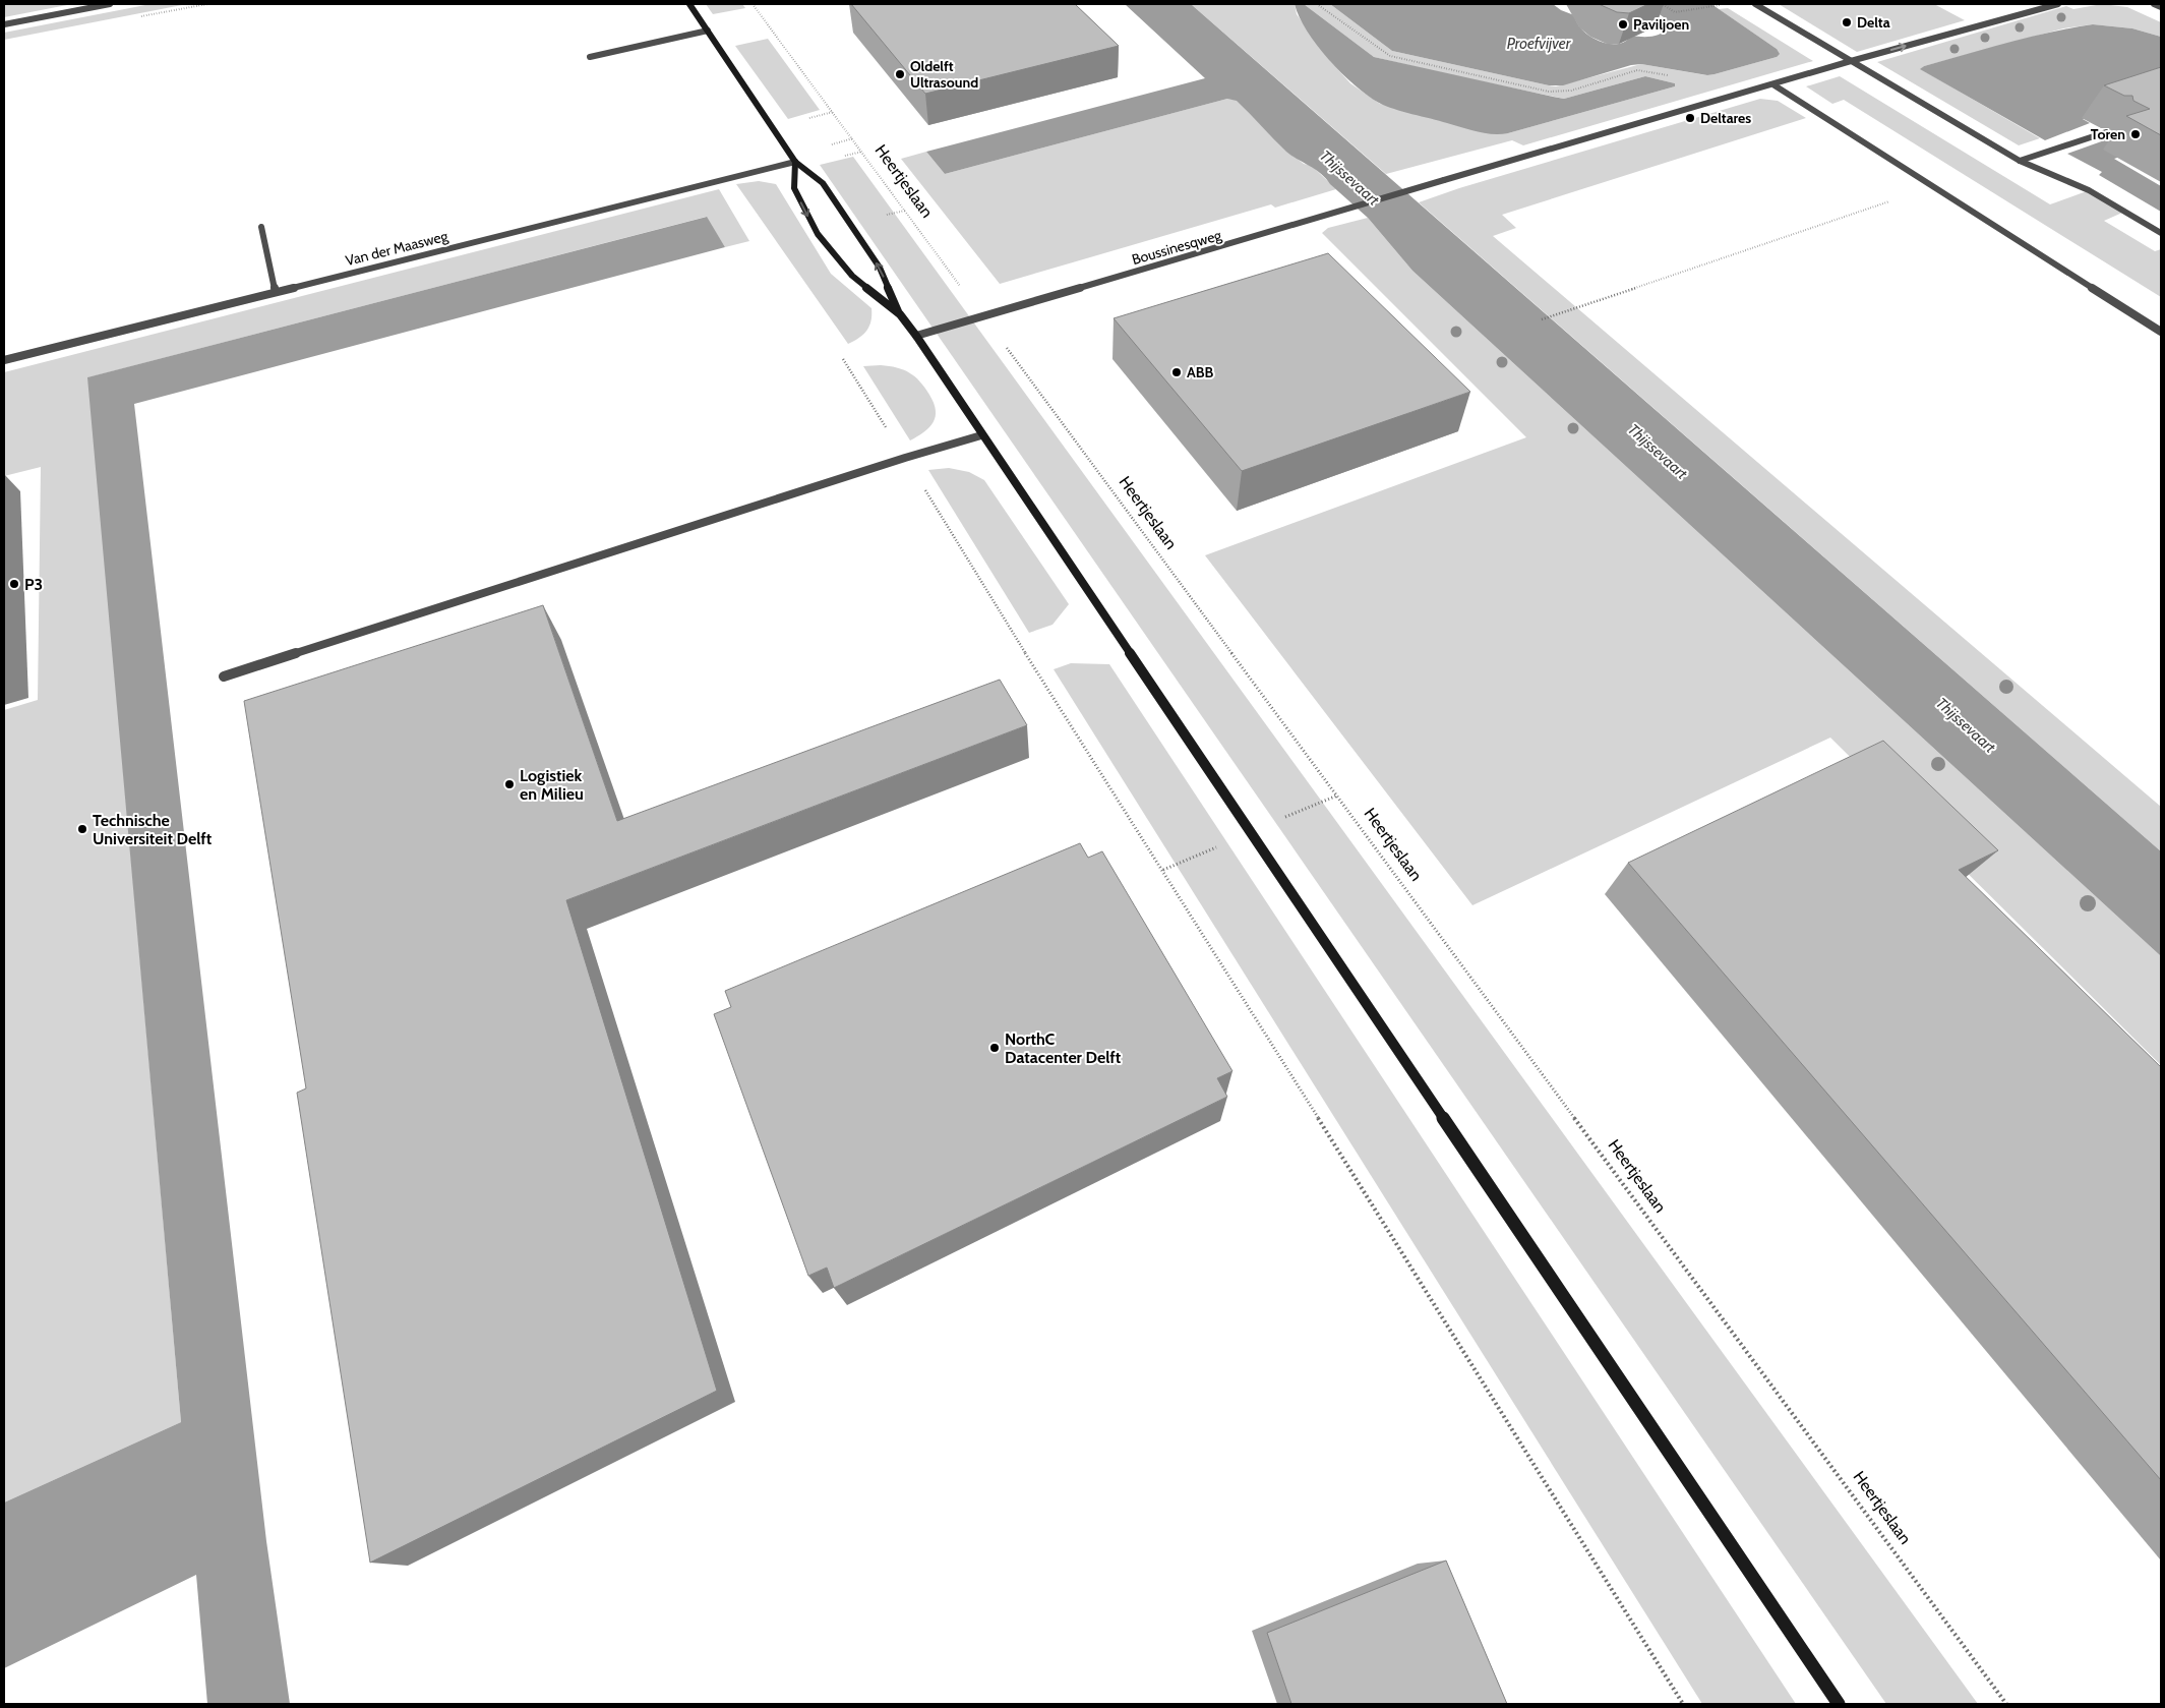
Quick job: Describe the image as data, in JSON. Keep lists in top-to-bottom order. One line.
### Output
{"streets":{"street":["Boussinesqweg","Van der Maasweg"],"path":["Heertjeslaan"]},"crossings":[["Heertjeslaan","Boussinesqweg"]],"water":["Proefvijver","Thijssevaart"],"places":["Delta","Paviljoen","Oldelft Ultrasound","Deltares","Toren","ABB","P3","Logistiek en Milieu","Technische Universiteit Delft","NorthC Datacenter Delft"]}
